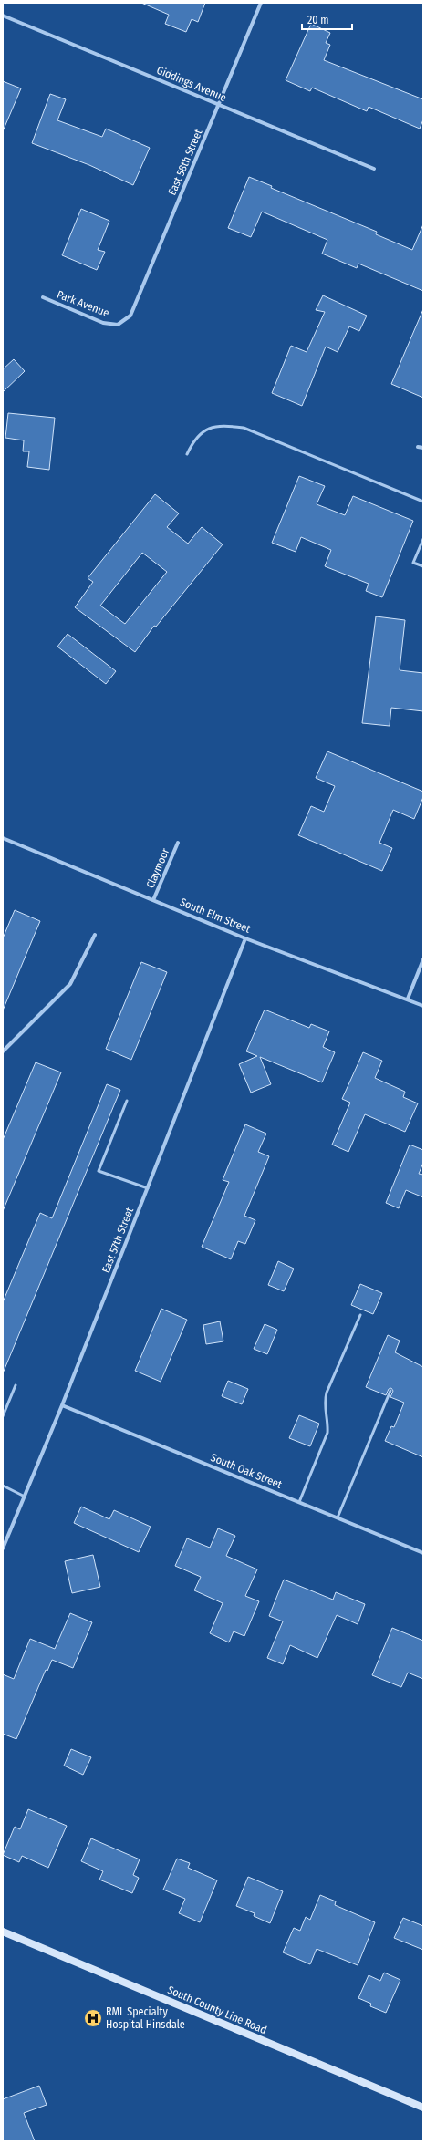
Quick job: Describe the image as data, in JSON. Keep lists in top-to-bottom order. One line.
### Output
{"streets":{"main road":["South County Line Road"],"street":["Giddings Avenue","East 58th Street","Park Avenue","Claymoor","South Elm Street","East 57th Street","South Oak Street"]},"crossings":[["Giddings Avenue","East 58th Street"],["East 58th Street","Park Avenue"],["Claymoor","South Elm Street"],["South Elm Street","East 57th Street"],["East 57th Street","South Oak Street"]],"places":{"hospital":["RML Specialty Hospital Hinsdale"]},"scale_bar":"20 m"}
